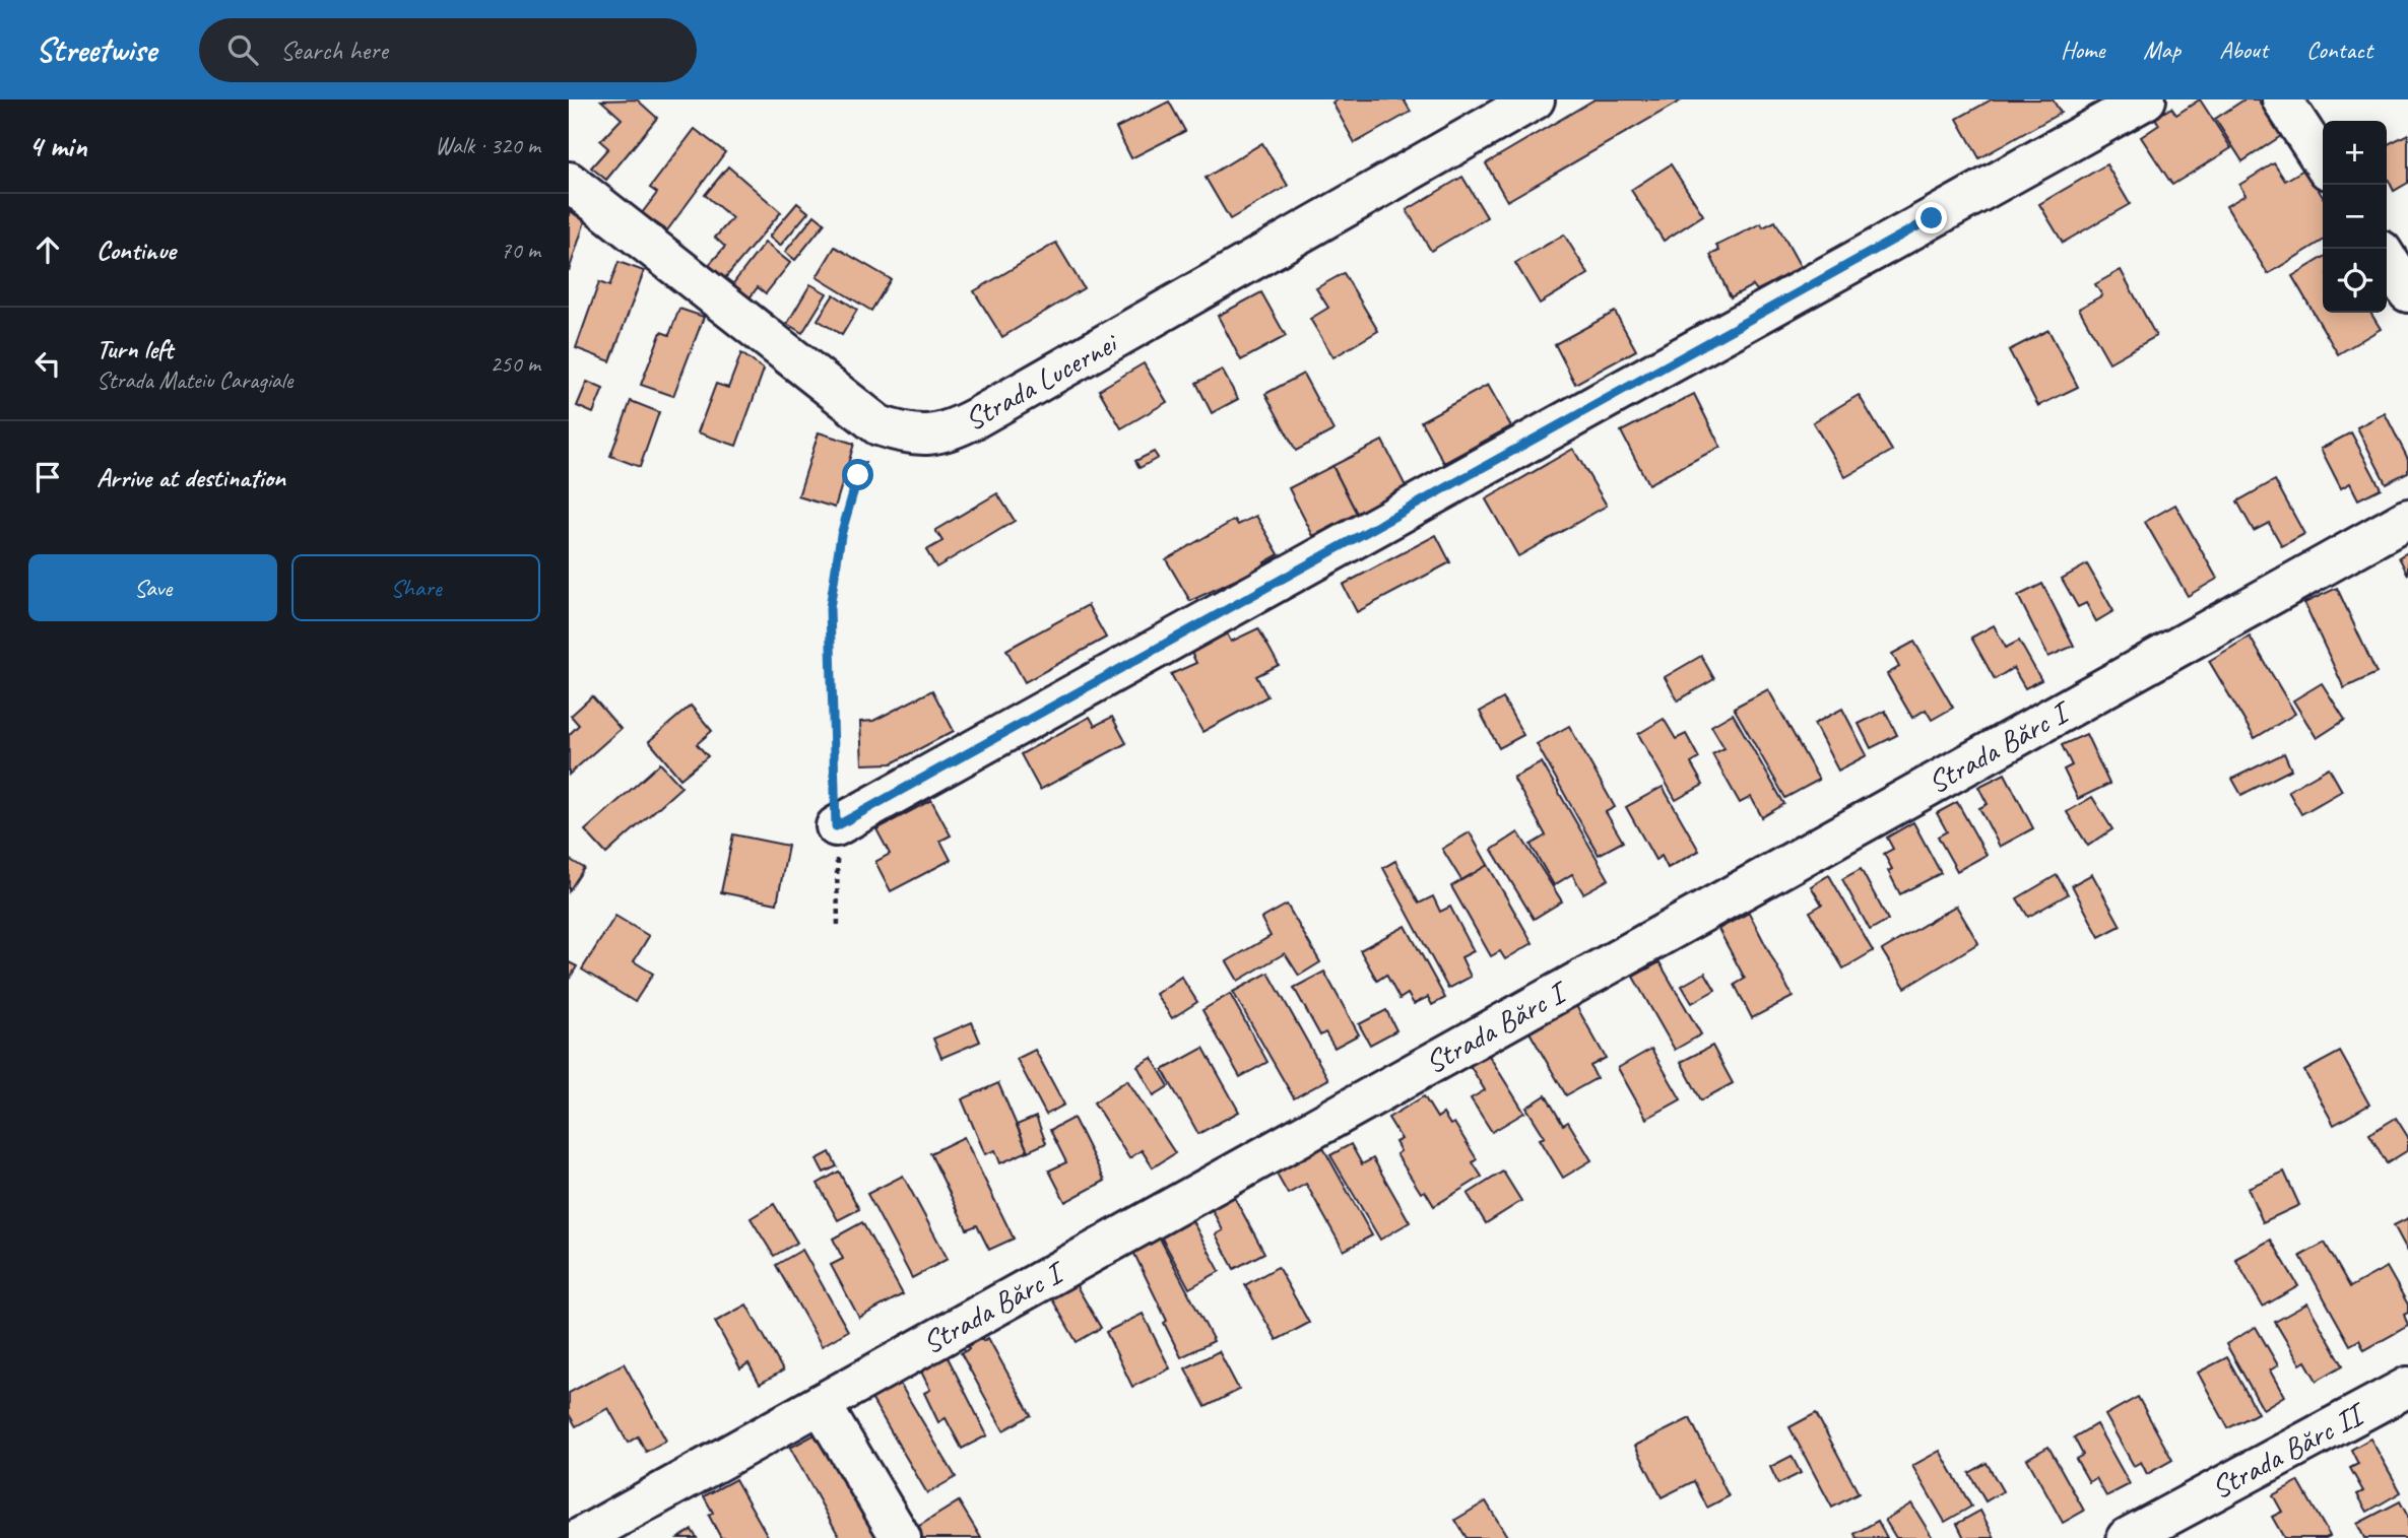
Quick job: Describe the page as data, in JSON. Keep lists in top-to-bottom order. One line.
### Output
{"streets":{"street":["Strada Lucernei","Strada Bărc I","Strada Bărc II"]},"page":{"header":"Streetwise","search":"Search here","nav":["Home","Map","About","Contact"],"heading":["4 min","Walk · 320 m"],"map_buttons":["+","−"],"list":[["Continue","70 m"],["Turn left","Strada Mateiu Caragiale","250 m"],"Arrive at destination"],"buttons":["Save","Share"]}}
